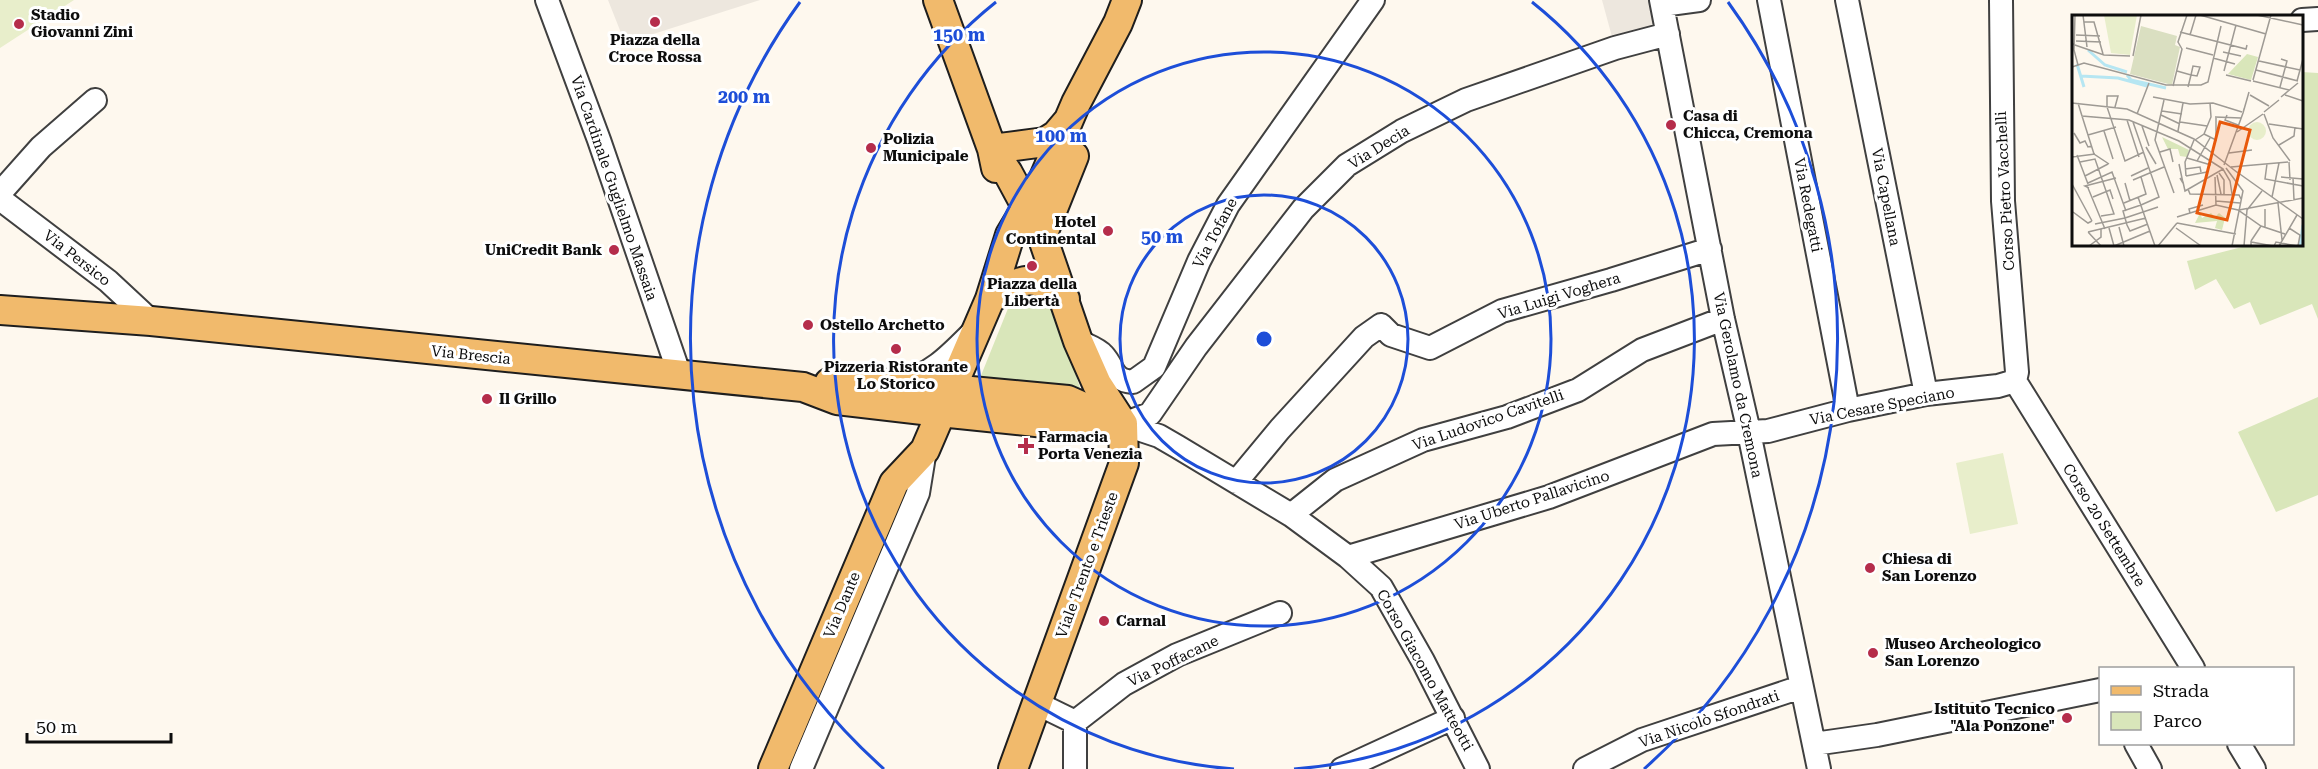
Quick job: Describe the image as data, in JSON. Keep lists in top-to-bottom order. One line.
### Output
{"streets":{"main road":["Via Brescia","Viale Trento e Trieste","Via Dante"],"street":["Via Decia","Via Cardinale Guglielmo Massaia","Corso Pietro Vacchelli","Via Capellana","Via Redegatti","Via Tofane","Via Persico","Via Luigi Voghera","Via Gerolamo da Cremona","Via Cesare Speciano","Via Ludovico Cavitelli","Via Uberto Pallavicino","Corso 20 Settembre","Via Poffacane","Corso Giacomo Matteotti","Via Nicolò Sfondrati"]},"crossings":[["Via Decia","Via Gerolamo da Cremona"],["Via Decia","Viale Trento e Trieste"],["Via Decia","Corso Giacomo Matteotti"],["Via Cardinale Guglielmo Massaia","Via Brescia"],["Corso Pietro Vacchelli","Via Cesare Speciano"],["Corso Pietro Vacchelli","Corso 20 Settembre"],["Via Capellana","Via Cesare Speciano"],["Via Redegatti","Via Cesare Speciano"],["Via Persico","Via Brescia"],["Via Luigi Voghera","Via Gerolamo da Cremona"],["Via Luigi Voghera","Corso Giacomo Matteotti"],["Via Brescia","Via Dante"],["Via Gerolamo da Cremona","Via Cesare Speciano"],["Via Gerolamo da Cremona","Via Ludovico Cavitelli"],["Via Gerolamo da Cremona","Via Uberto Pallavicino"],["Via Gerolamo da Cremona","Via Nicolò Sfondrati"],["Via Cesare Speciano","Via Uberto Pallavicino"],["Via Cesare Speciano","Corso 20 Settembre"],["Via Ludovico Cavitelli","Corso Giacomo Matteotti"],["Via Uberto Pallavicino","Corso Giacomo Matteotti"],["Viale Trento e Trieste","Corso Giacomo Matteotti"]],"places":{"other":["Piazza della Croce Rossa","Stadio Giovanni Zini","Casa di Chicca, Cremona","Polizia Municipale","Hotel Continental","UniCredit Bank","Piazza della Libertà","Ostello Archetto","Pizzeria Ristorante Lo Storico","Il Grillo","Chiesa di San Lorenzo","Carnal","Museo Archeologico San Lorenzo","Istituto Tecnico \"Ala Ponzone\""],"health":["Farmacia Porta Venezia"]},"legend":["Strada","Parco"],"scale_bar":"50 m","rings":["150 m","200 m","100 m","50 m"]}
